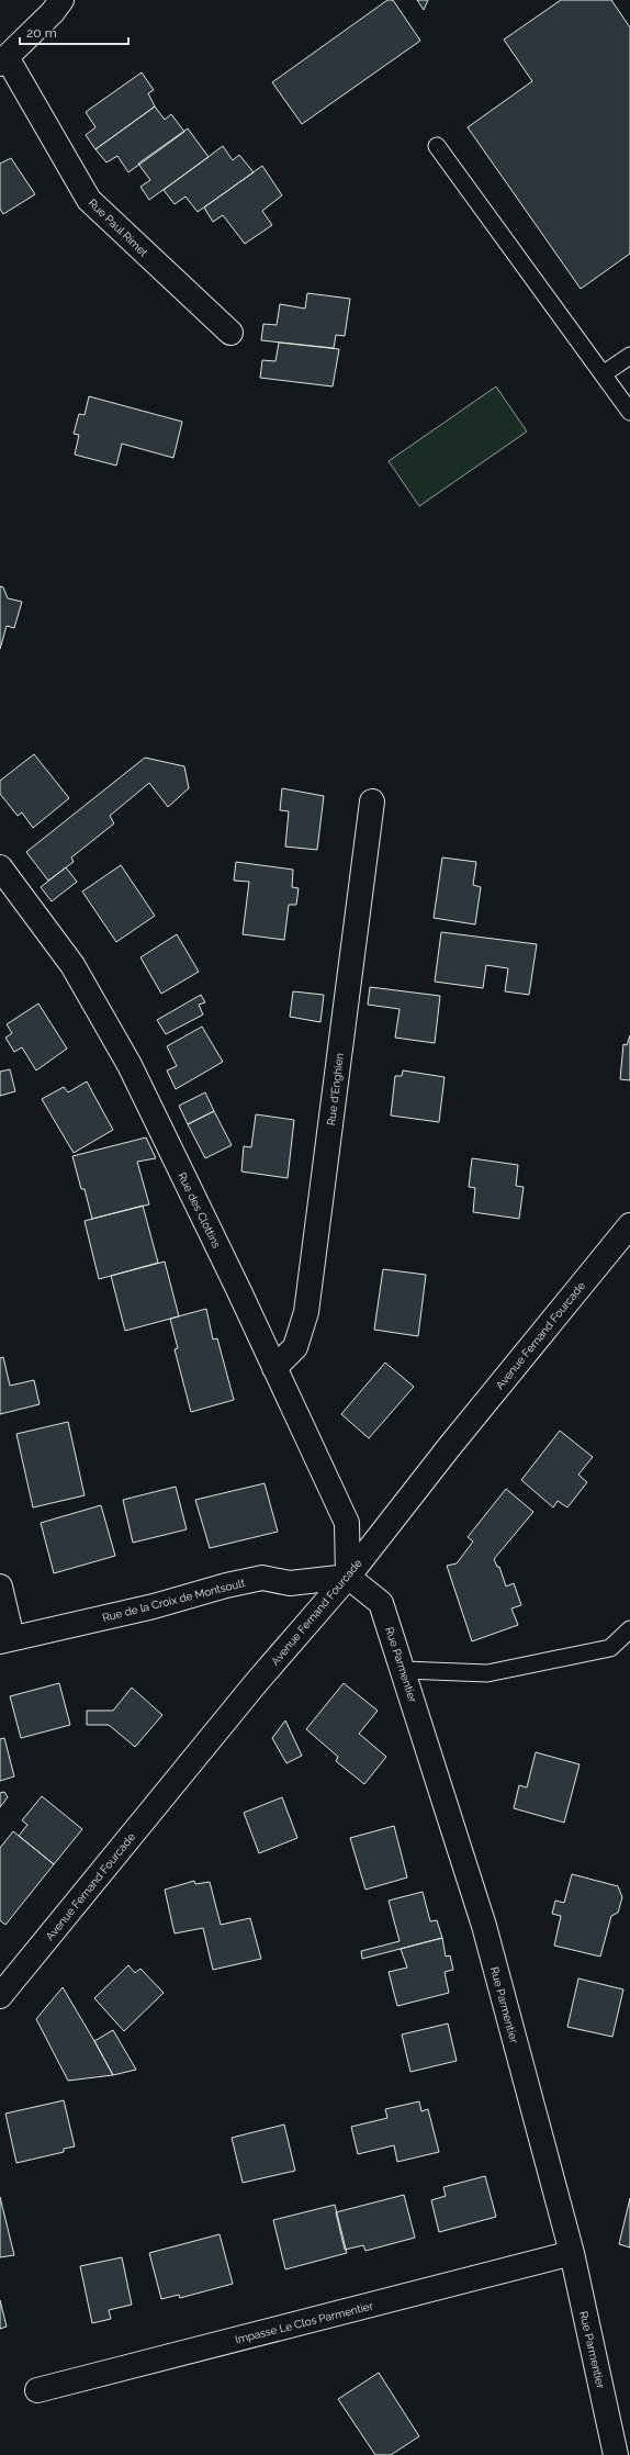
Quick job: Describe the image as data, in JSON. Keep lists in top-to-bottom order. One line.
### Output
{"streets":{"street":["Rue Paul Rimet","Rue d'Enghien","Rue des Clottins","Avenue Fernand Fourcade","Rue de la Croix de Montsoult","Rue Parmentier","Impasse Le Clos Parmentier"]},"crossings":[["Rue d'Enghien","Rue des Clottins"],["Rue des Clottins","Avenue Fernand Fourcade"],["Rue des Clottins","Rue de la Croix de Montsoult"],["Rue des Clottins","Rue Parmentier"],["Avenue Fernand Fourcade","Rue de la Croix de Montsoult"],["Avenue Fernand Fourcade","Rue Parmentier"],["Rue de la Croix de Montsoult","Rue Parmentier"],["Rue Parmentier","Impasse Le Clos Parmentier"]],"scale_bar":"20 m"}
